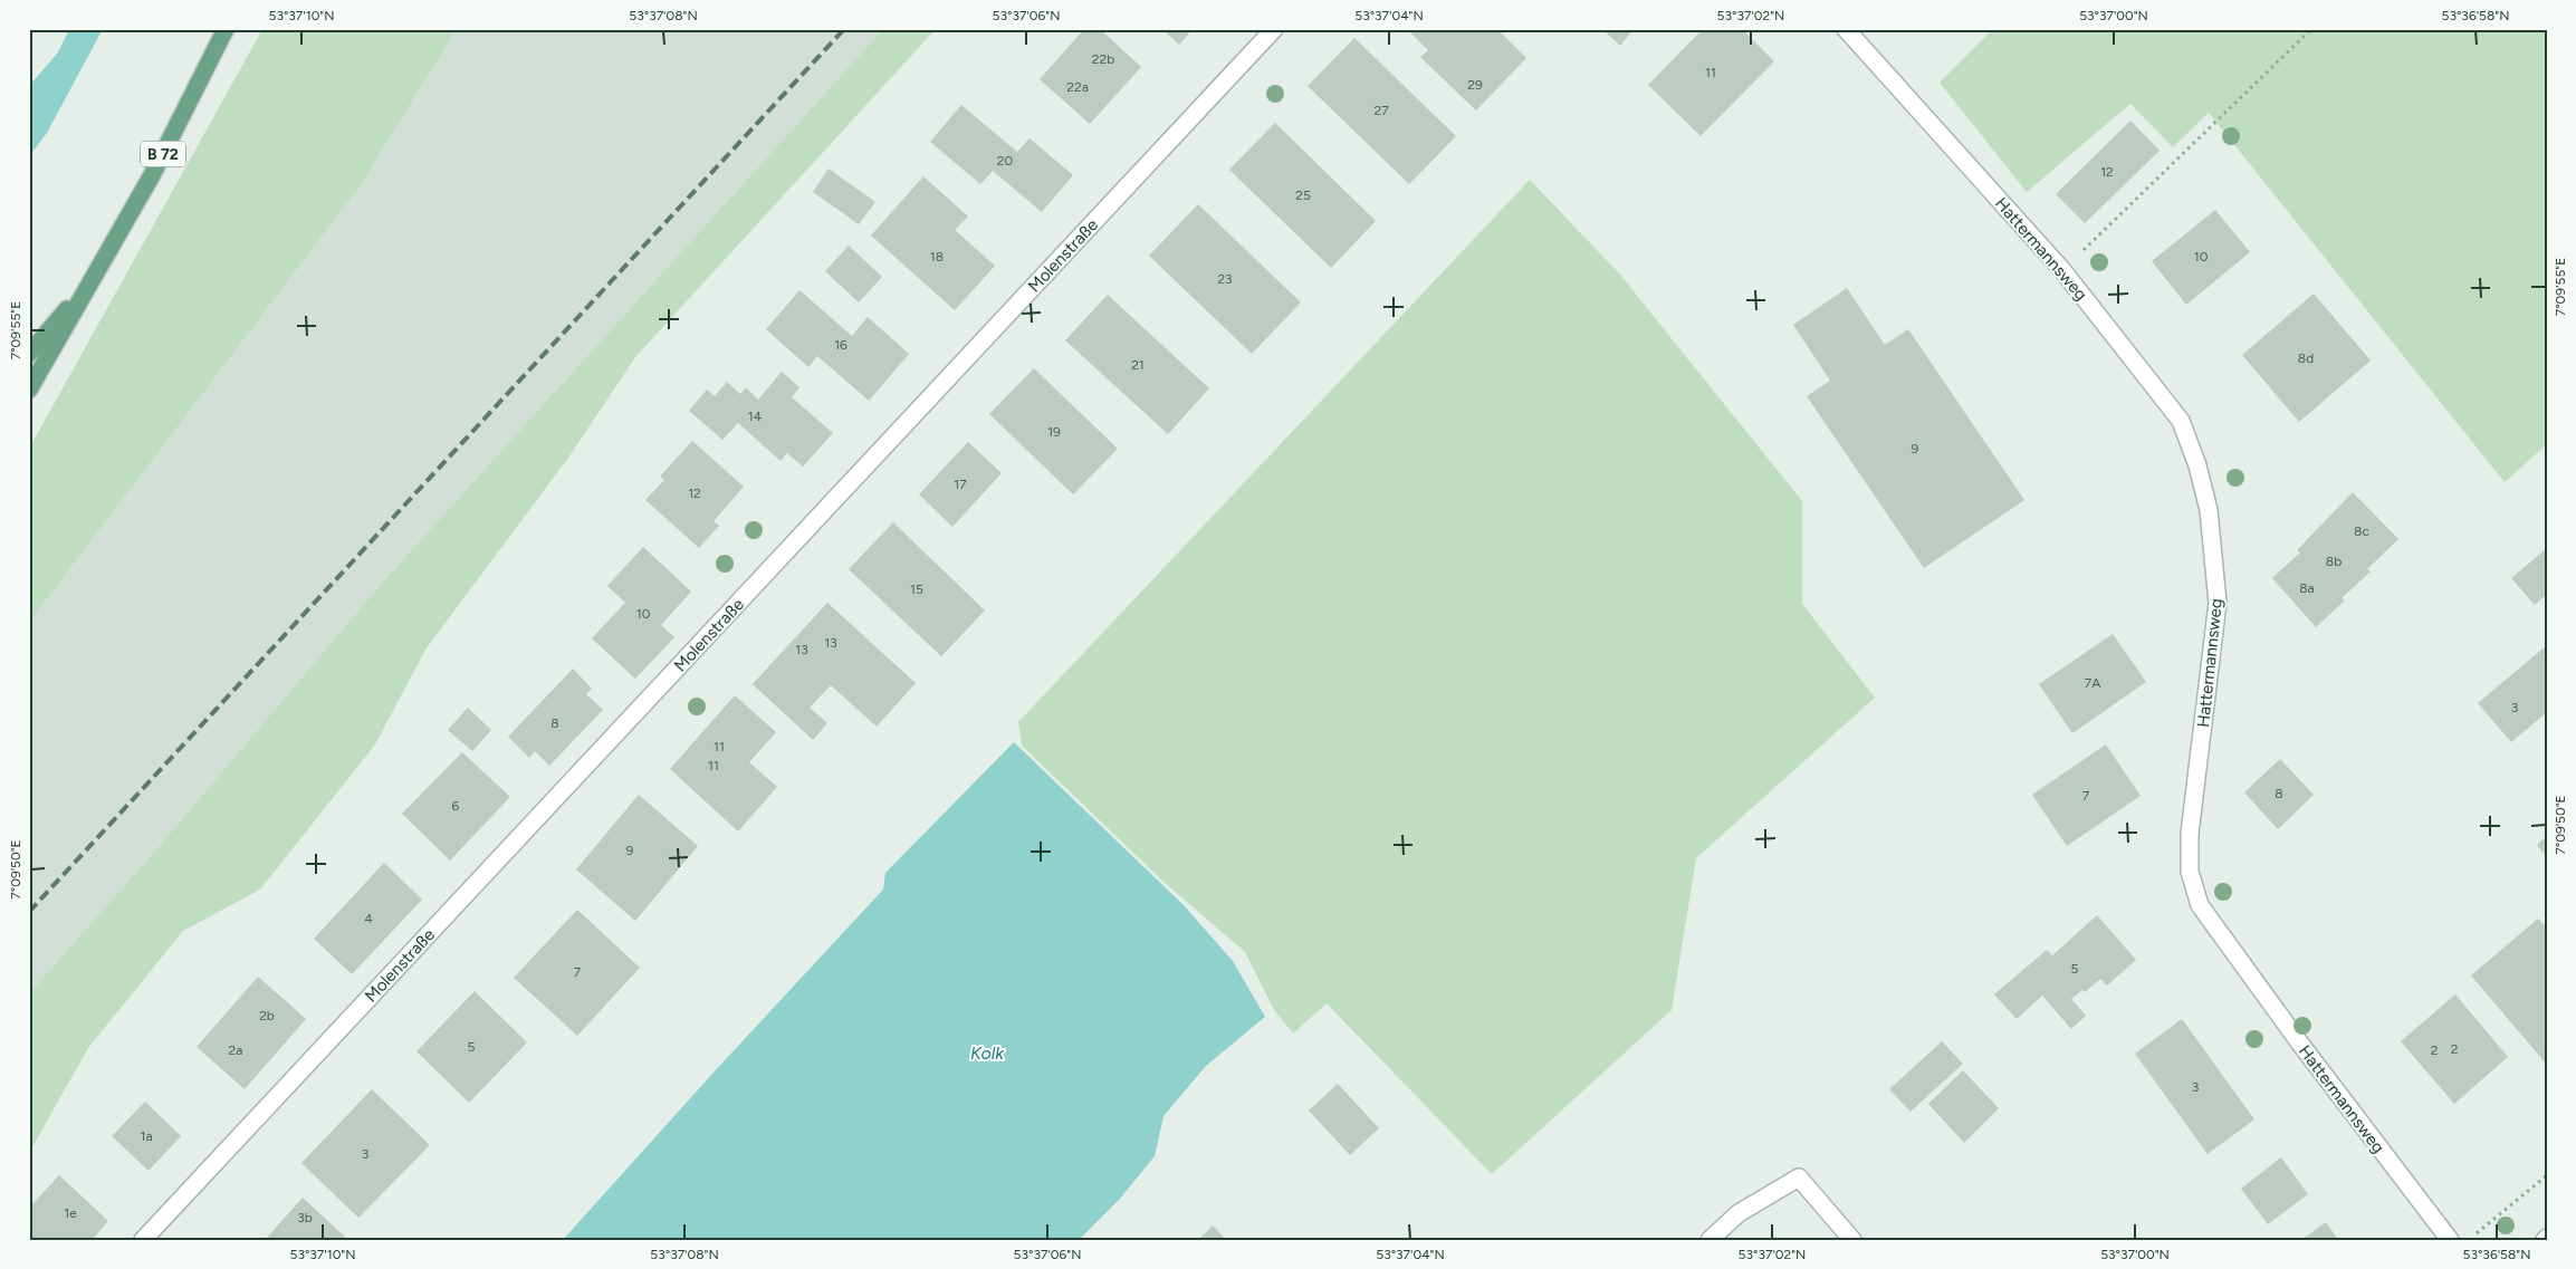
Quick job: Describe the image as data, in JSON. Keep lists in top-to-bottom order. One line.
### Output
{"streets":{"main road":["B 72"],"street":["Hattermannsweg","Molenstraße"]},"water":["Kolk"],"house_numbers":["22b","11","29","22a","27","20","12","25","18","10","23","16","8d","21","14","19","9","17","12","8c","8b","8a","15","10","13","13","7A","3","8","11","11","8","7","6","9","4","5","7","2b","5","2","2a","2","3","1a","3","1e","3b"],"coordinates":["53°37'10\"N","53°37'08\"N","53°37'06\"N","53°37'04\"N","53°37'02\"N","53°37'00\"N","53°36'58\"N","7°09'55\"E","7°09'50\"E"]}
